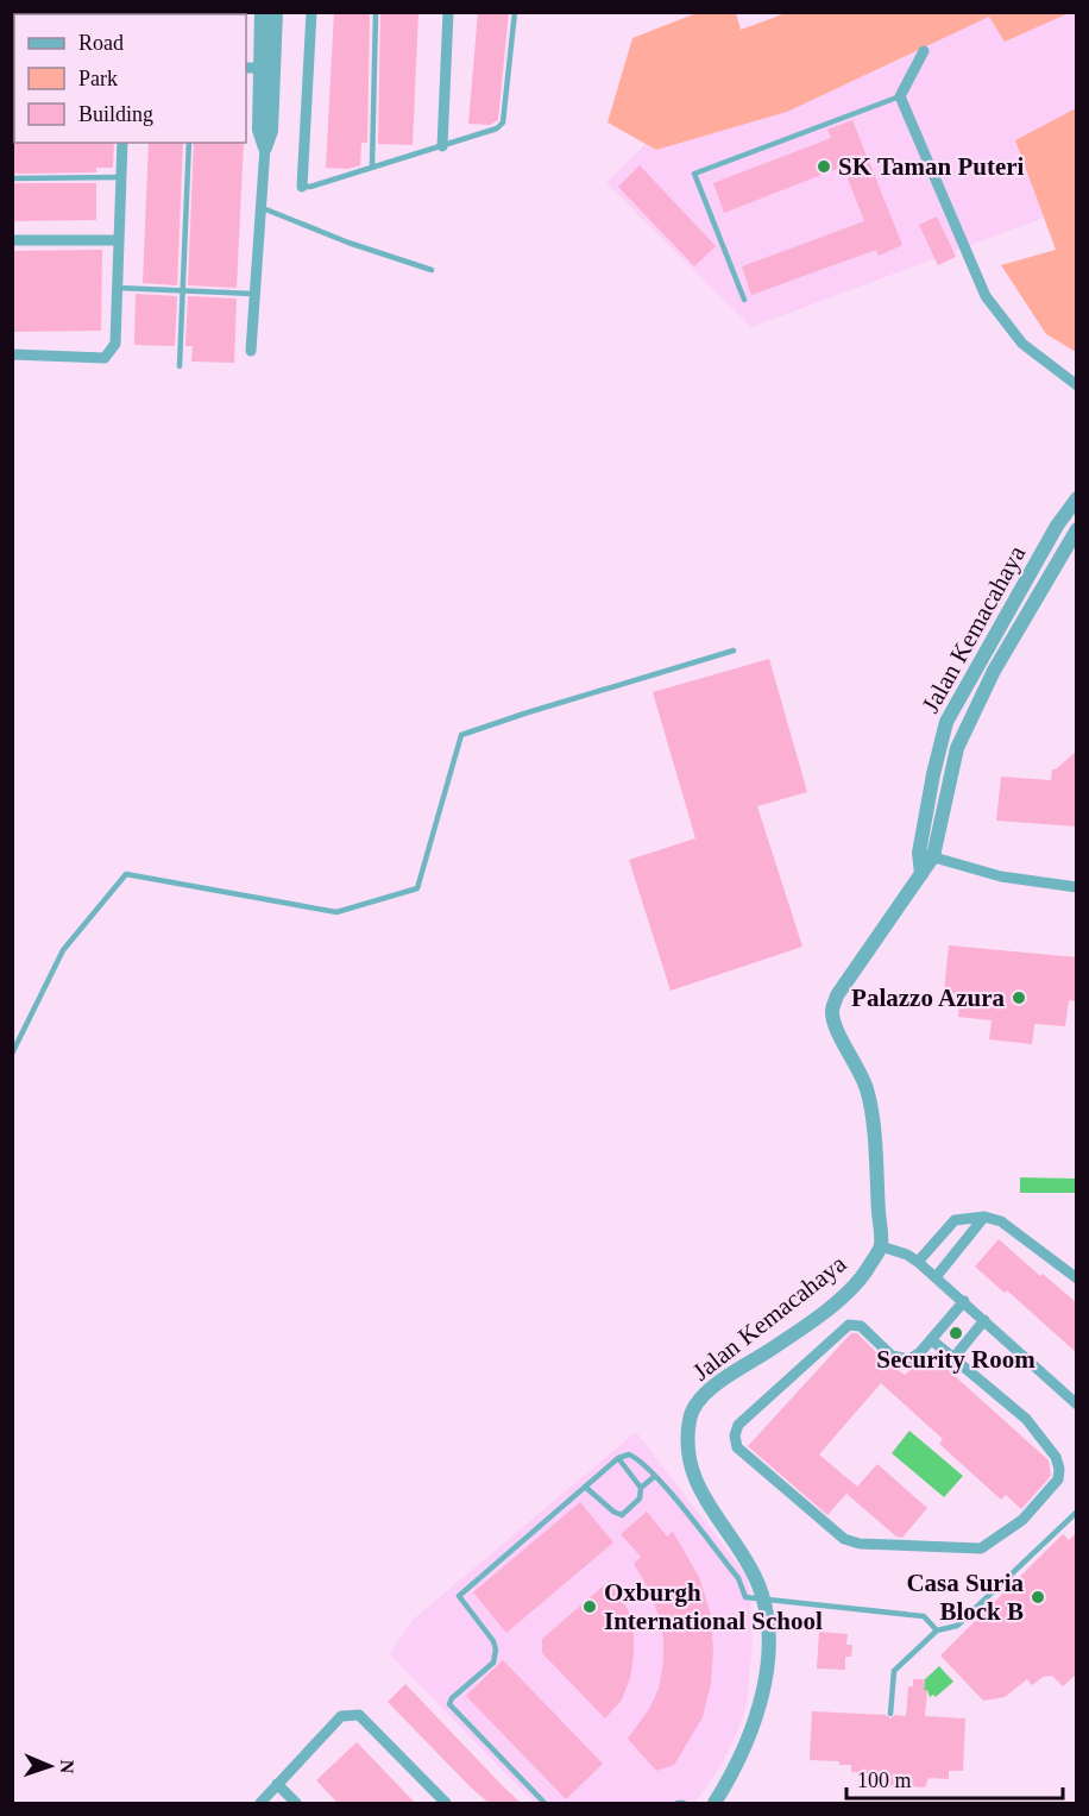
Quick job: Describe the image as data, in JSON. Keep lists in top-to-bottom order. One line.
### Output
{"streets":{"street":["Jalan Kemacahaya"]},"places":["SK Taman Puteri","Palazzo Azura","Security Room","Casa Suria Block B","Oxburgh International School"],"legend":["Road","Park","Building"],"scale_bar":"100 m","north":"right"}
